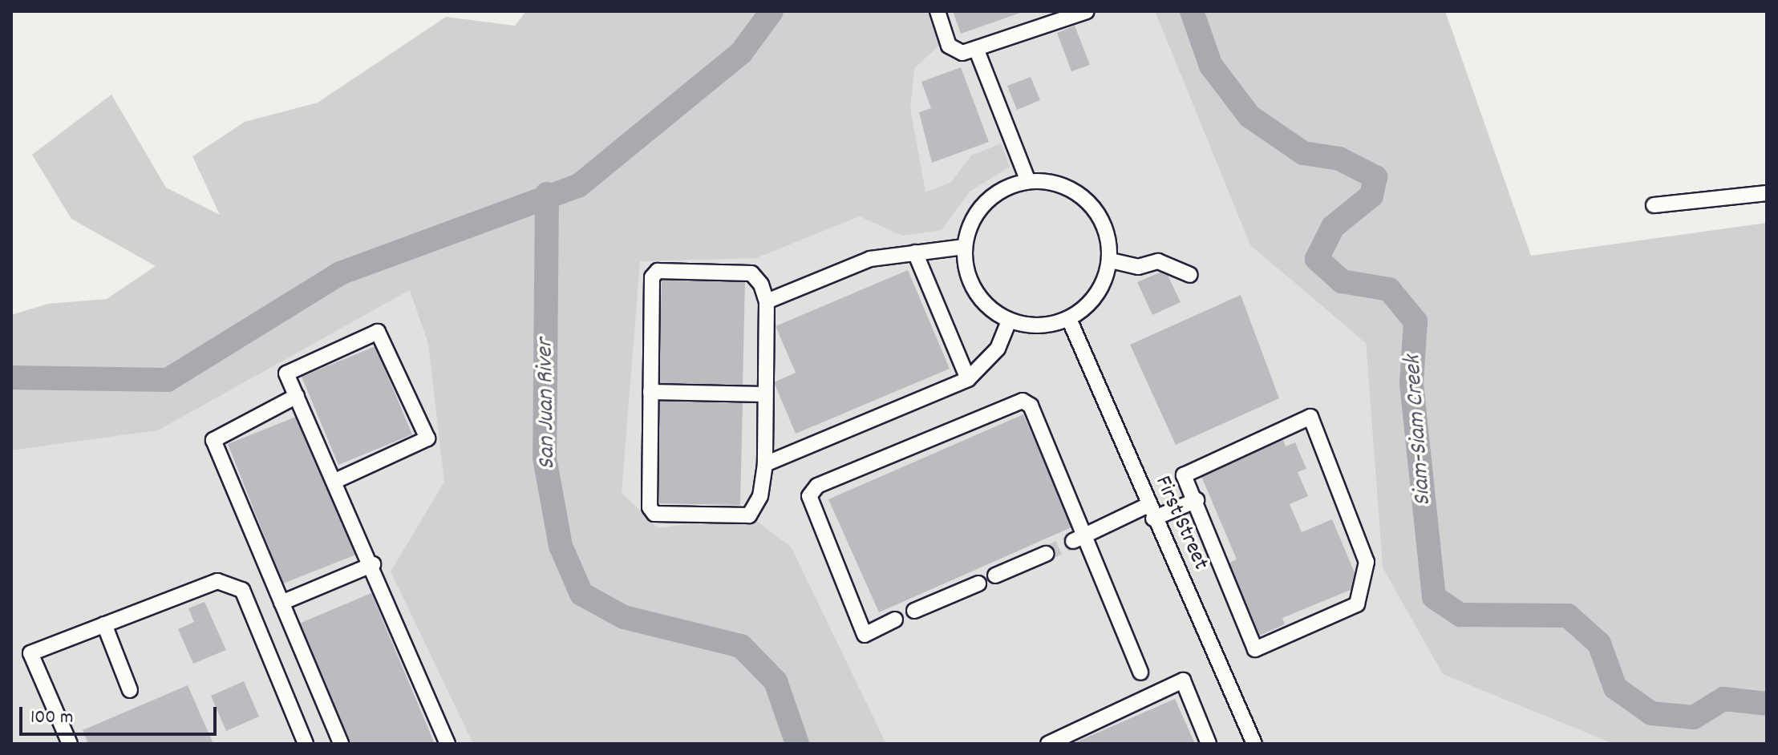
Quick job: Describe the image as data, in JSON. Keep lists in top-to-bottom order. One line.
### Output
{"streets":{"street":["First Street"]},"water":["San Juan River","Siam-Siam Creek"],"scale_bar":"100 m"}
